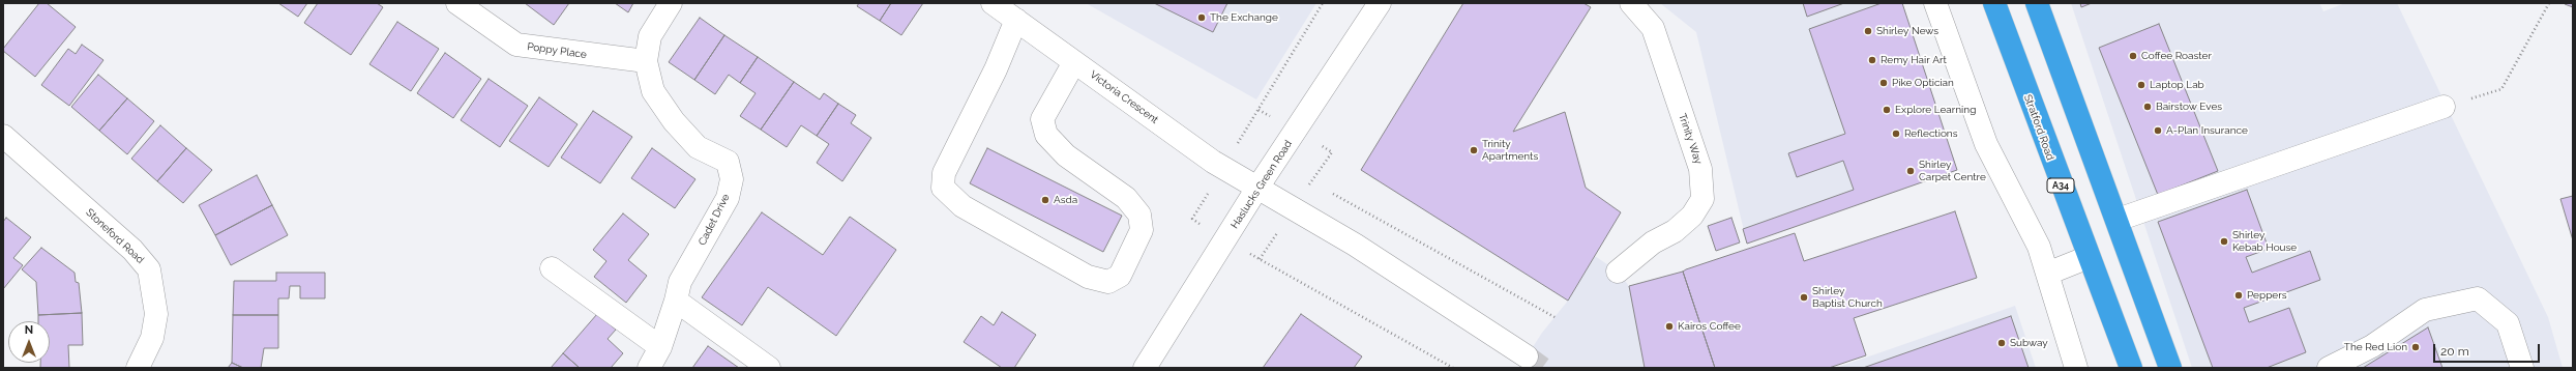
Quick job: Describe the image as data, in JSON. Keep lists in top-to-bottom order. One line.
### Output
{"streets":{"highway":["Stratford Road","A34"],"street":["Poppy Place","Victoria Crescent","Trinity Way","Haslucks Green Road","Cadet Drive","Stoneford Road"]},"crossings":[["Poppy Place","Cadet Drive"],["Victoria Crescent","Haslucks Green Road"]],"places":["The Exchange","Shirley News","Coffee Roaster","Remy Hair Art","Pike Optician","Laptop Lab","Bairstow Eves","Explore Learning","A-Plan Insurance","Reflections","Trinity Apartments","Shirley Carpet Centre","Asda","Shirley Kebab House","Peppers","Shirley Baptist Church","Kairos Coffee","Subway","The Red Lion"],"scale_bar":"20 m","north":"top"}
